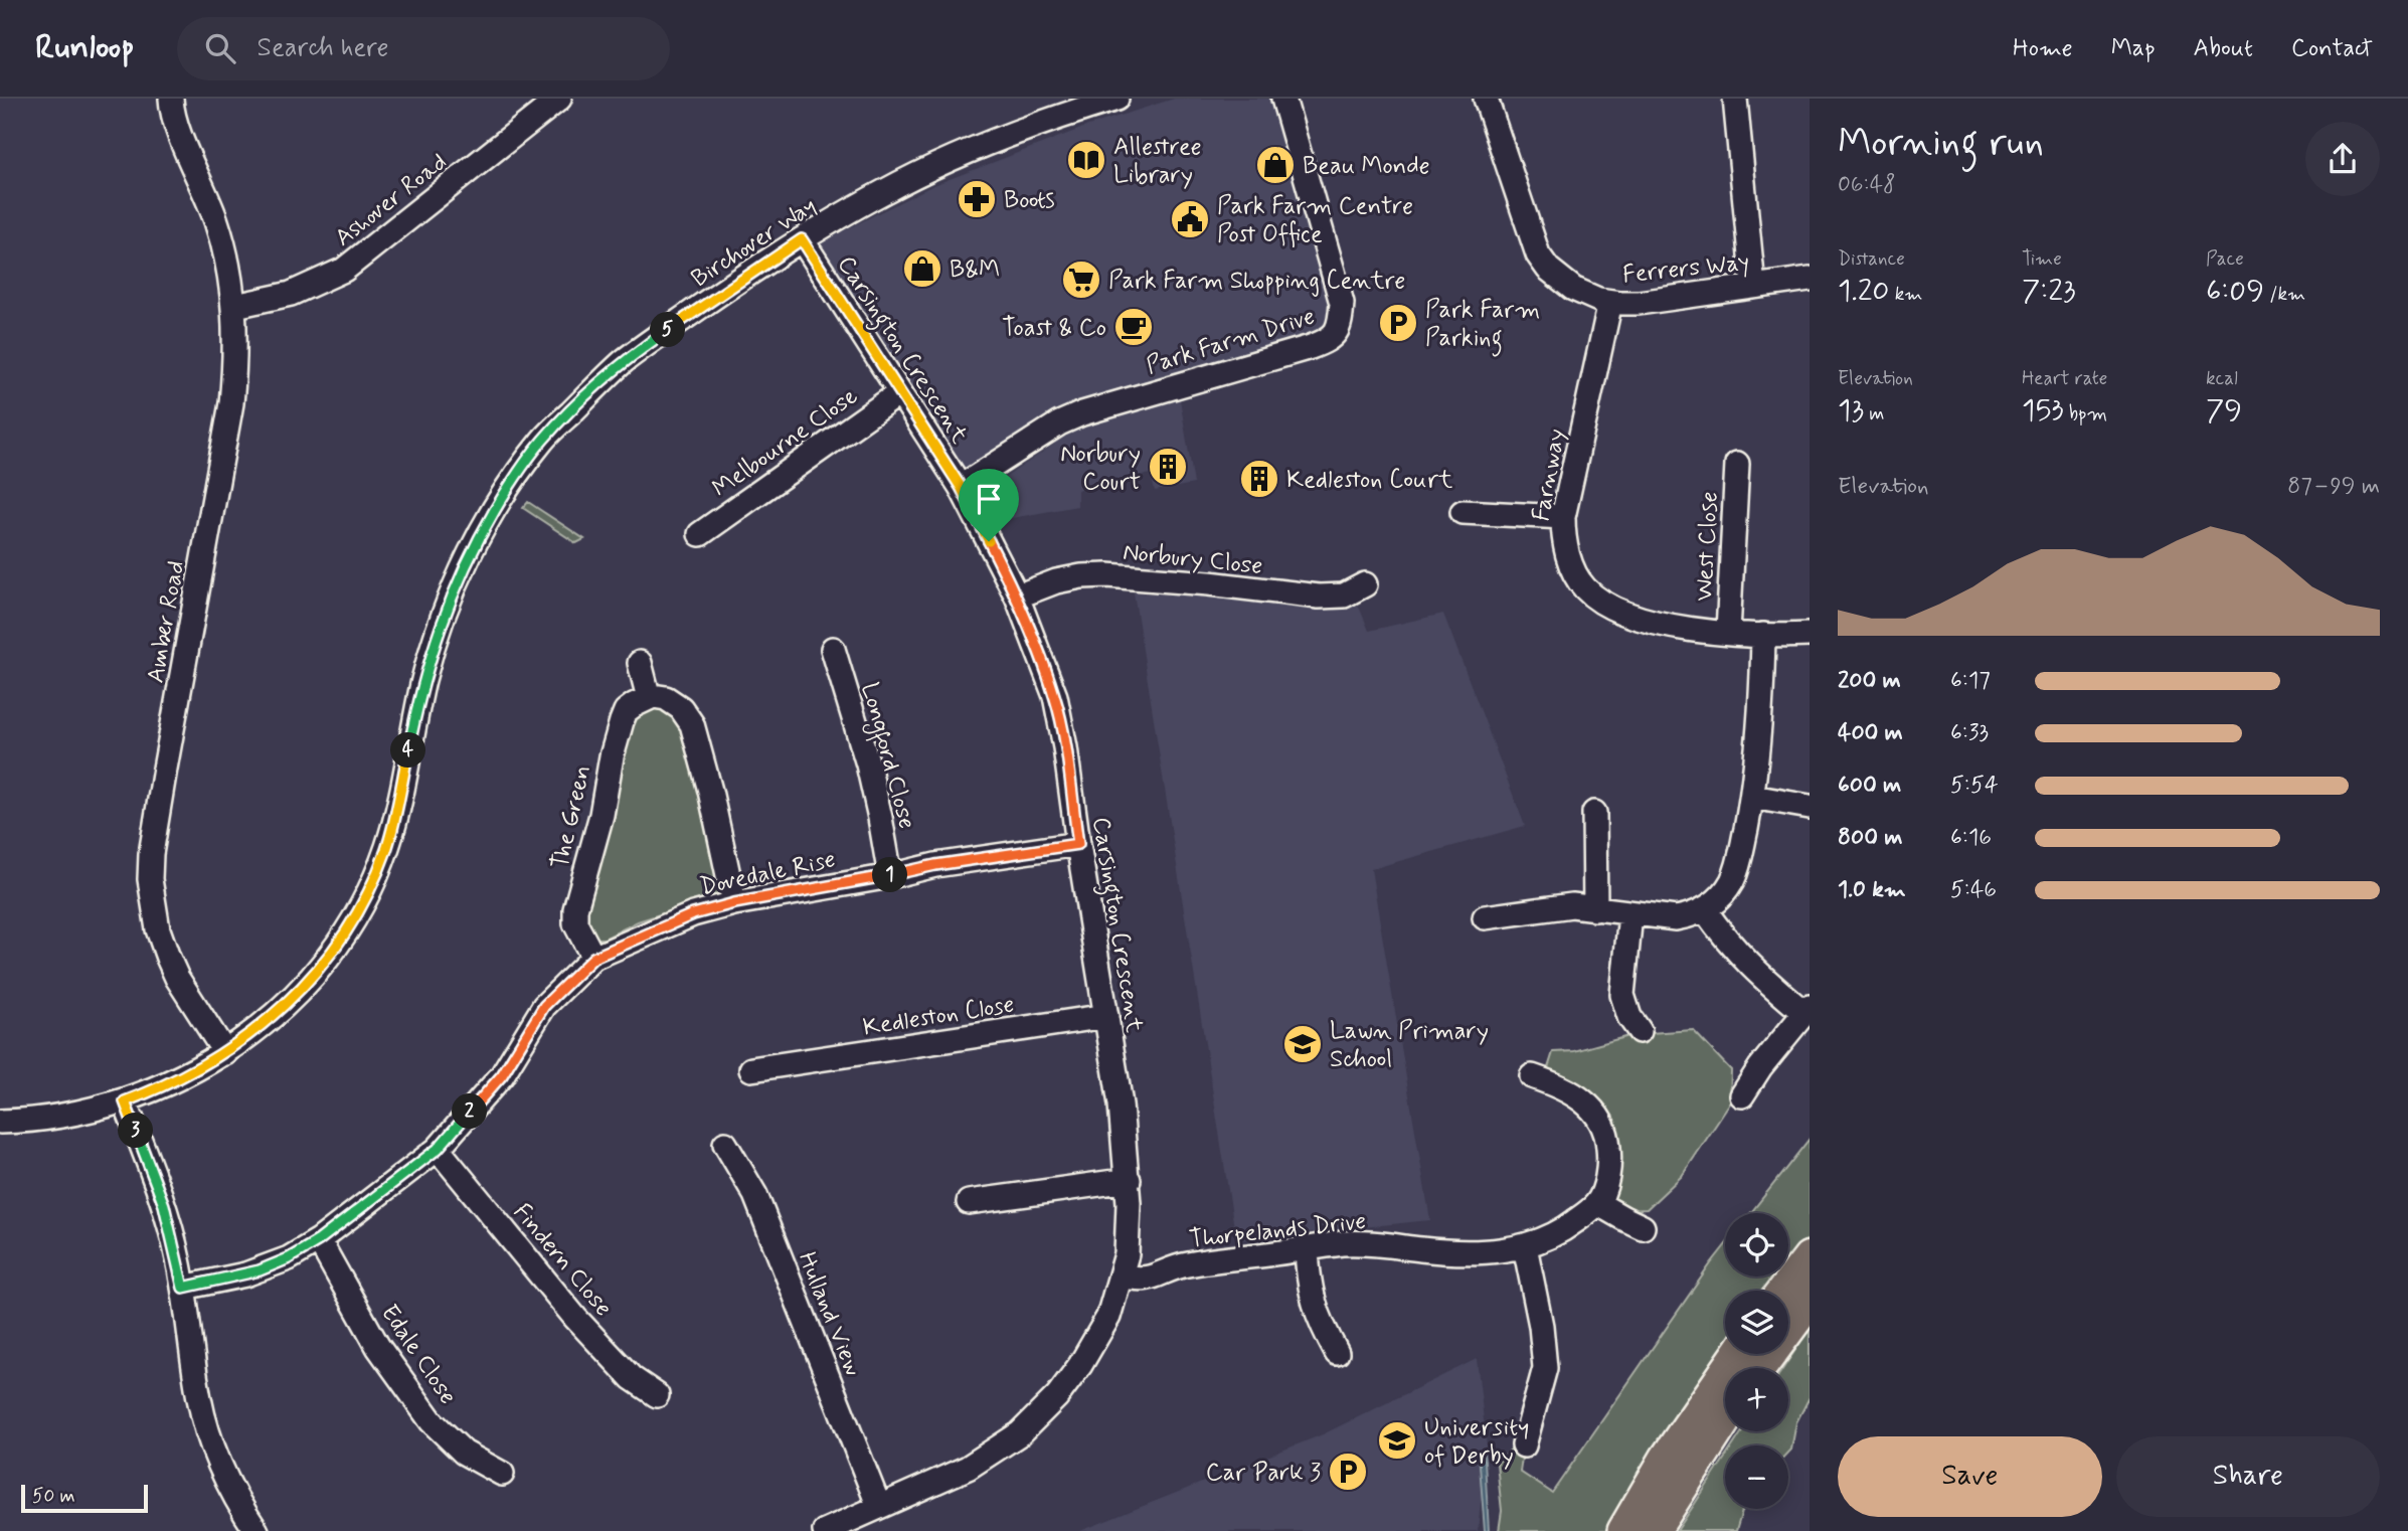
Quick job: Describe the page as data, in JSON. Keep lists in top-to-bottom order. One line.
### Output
{"streets":{"street":["Ashover Road","Birchover Way","Ferrers Way","Park Farm Drive","Carsington Crescent","Melbourne Close","Farnway","West Close","Norbury Close","Amber Road","Longford Close","The Green","Dovedale Rise","Kedleston Close","Thorpelands Drive","Findern Close","Hulland View","Edale Close"]},"crossings":[["Ashover Road","Amber Road"],["Birchover Way","Carsington Crescent"],["Birchover Way","Amber Road"],["Ferrers Way","Farnway"],["Park Farm Drive","Carsington Crescent"],["Carsington Crescent","Melbourne Close"],["Carsington Crescent","Norbury Close"],["Carsington Crescent","Dovedale Rise"],["Carsington Crescent","Kedleston Close"],["Carsington Crescent","Thorpelands Drive"],["Carsington Crescent","Hulland View"],["Farnway","West Close"],["Longford Close","Dovedale Rise"],["The Green","Dovedale Rise"],["Dovedale Rise","Findern Close"],["Dovedale Rise","Edale Close"]],"places":{"library":["Allestree Library"],"shop":["Beau Monde","B&M"],"pharmacy":["Boots"],"public building":["Park Farm Centre Post Office"],"supermarket":["Park Farm Shopping Centre"],"parking":["Park Farm Parking","Car Park 3"],"cafe":["Toast & Co"],"building":["Norbury Court","Kedleston Court"],"school or university":["Lawn Primary School","University of Derby"]},"scale_bar":"50 m","page":{"header":"Runloop","search":"Search here","nav":["Home","Map","About","Contact"],"heading":["Morning run","06:48"],"stats":[["Distance","1.20 km"],["Time","7:23"],["Pace","6:09 /km"],["Elevation","13 m"],["Heart rate","153 bpm"],["kcal","79"]],"pins":["5","4","1","2","3"],"chart":["Elevation","87–99 m"],"list":[{"name":"200 m","note":"6:17"},{"name":"400 m","note":"6:33"},{"name":"600 m","note":"5:54"},{"name":"800 m","note":"6:16"},{"name":"1.0 km","note":"5:46"}],"map_buttons":["+","−"],"buttons":["Save","Share"],"scale":"50 m"}}
